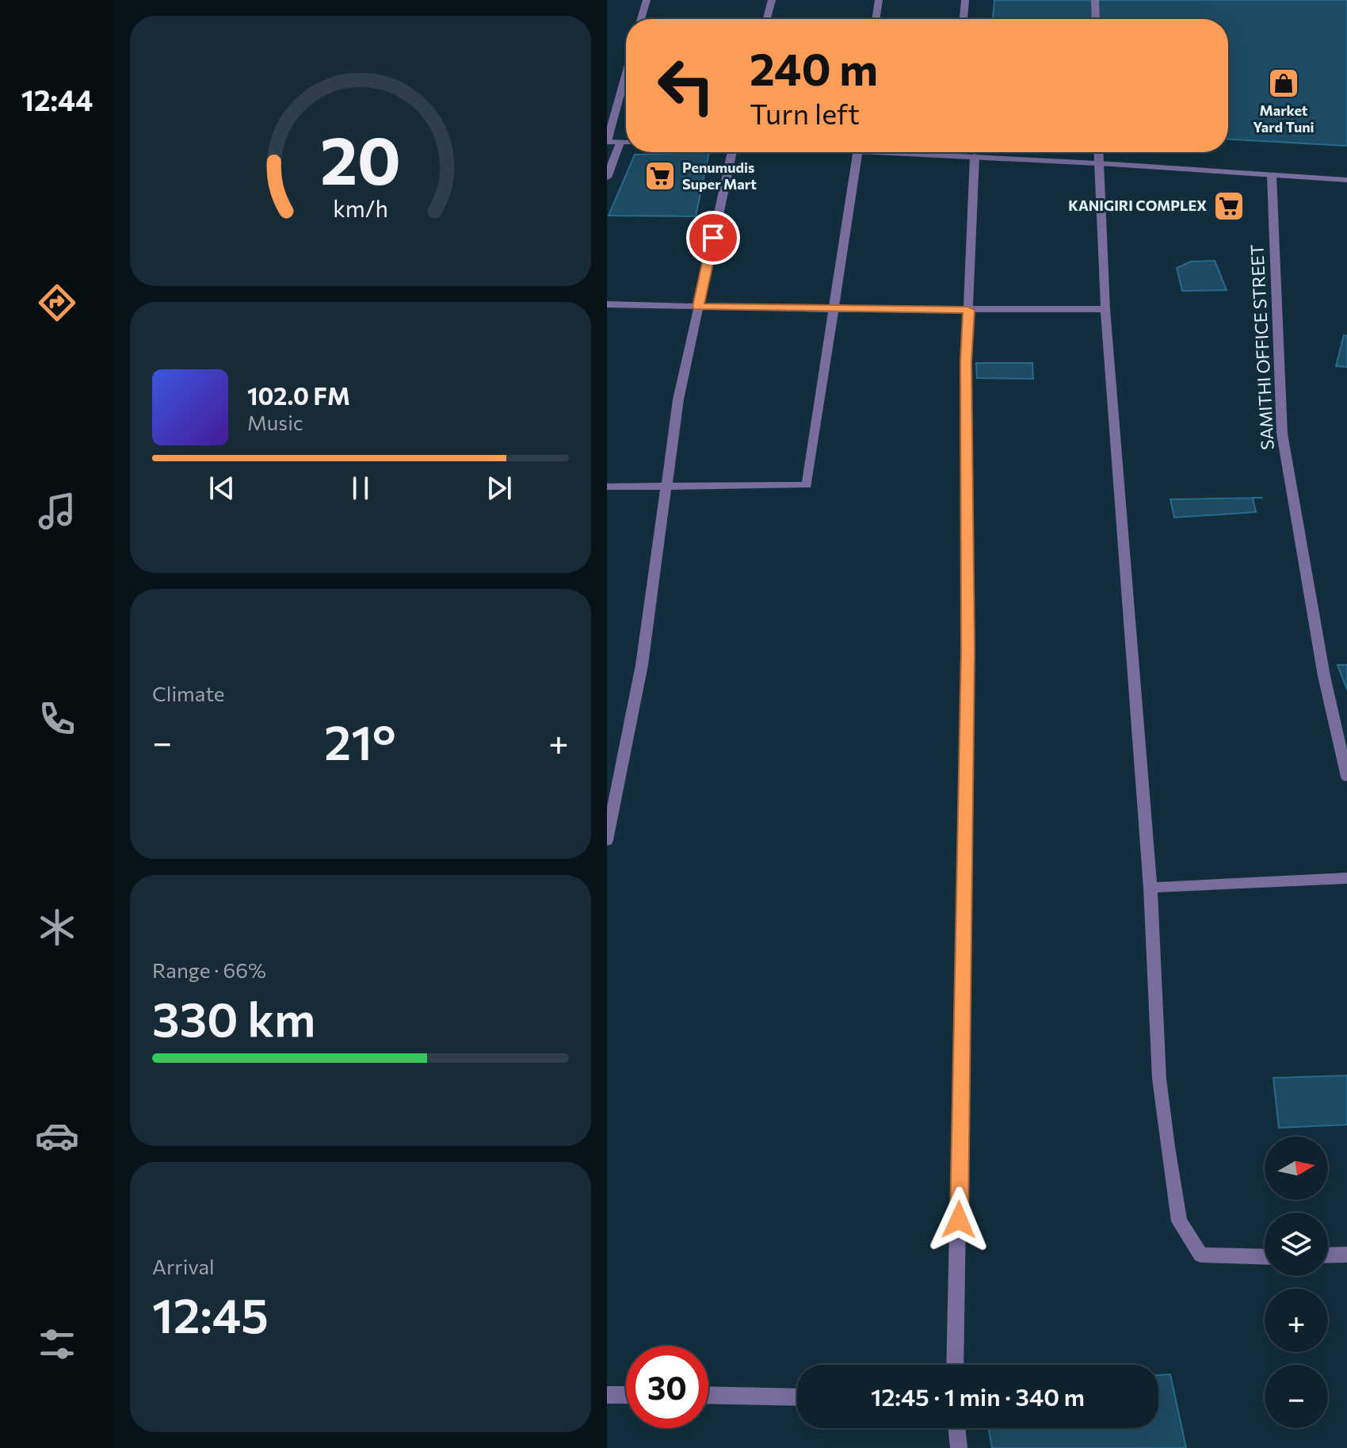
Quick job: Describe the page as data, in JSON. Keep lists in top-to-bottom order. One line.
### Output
{"streets":{"street":["SAMITHI OFFICE STREET"]},"places":{"shop":["Market Yard Tuni"],"supermarket":["Penumudis Super Mart","KANIGIRI COMPLEX"]},"north":"right","page":{"tabs":"12:44","turn":["240 m","Turn left"],"song":["102.0 FM","Music"],"tile":["Climate",["Range · 66%","330 km"],["Arrival","12:45"]],"heat":["−","21°","+"],"map_buttons":["+","−"],"limit":"30","trip":"12:45 · 1 min · 340 m","gauge":["20","km/h"]}}
